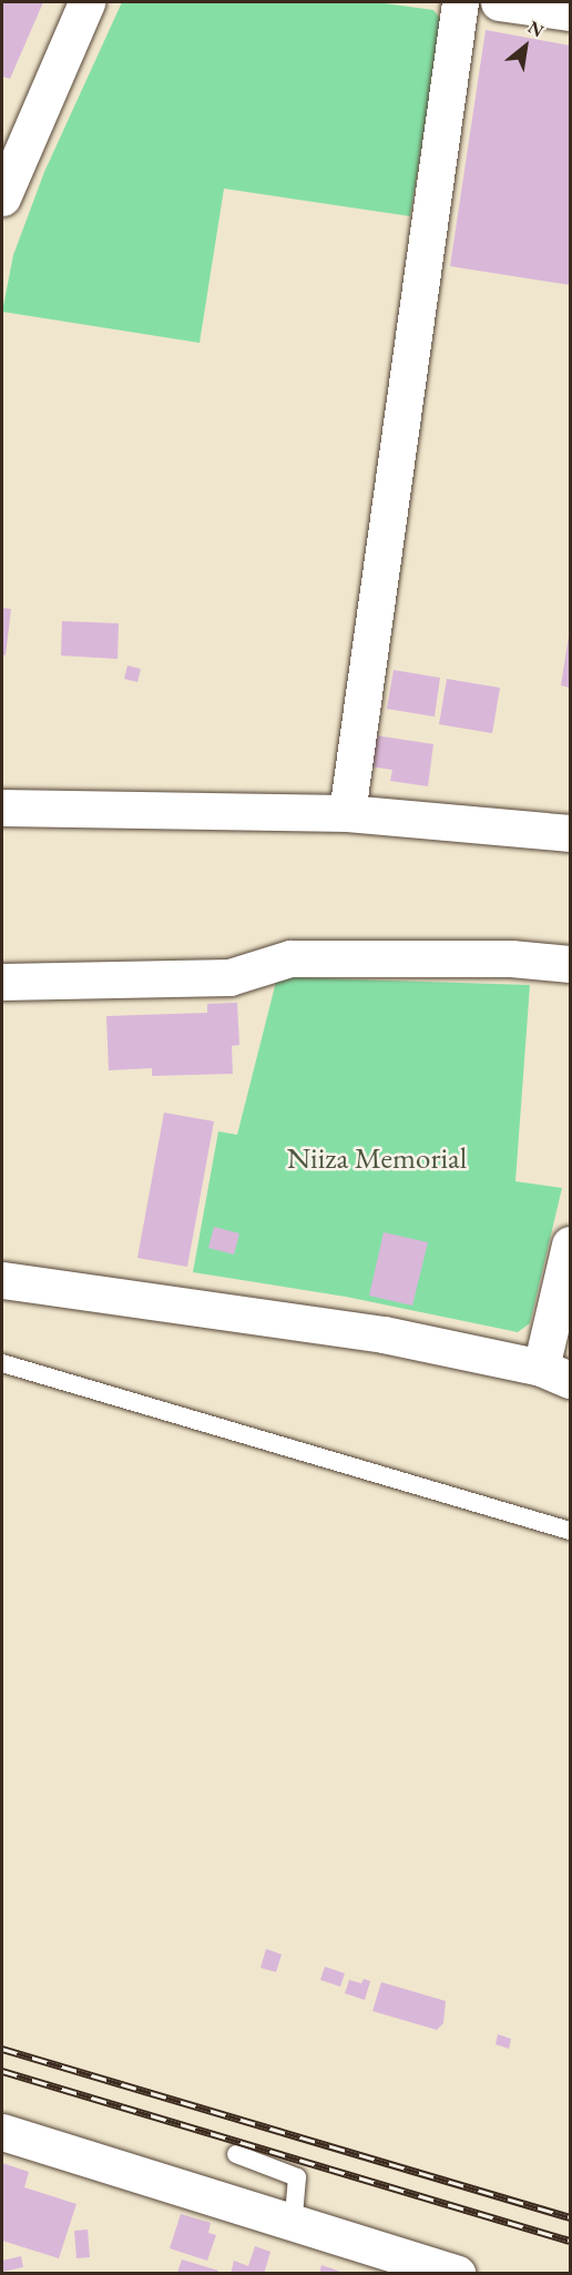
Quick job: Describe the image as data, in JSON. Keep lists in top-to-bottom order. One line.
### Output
{"parks":["Niiza Memorial"],"north":"top right"}
